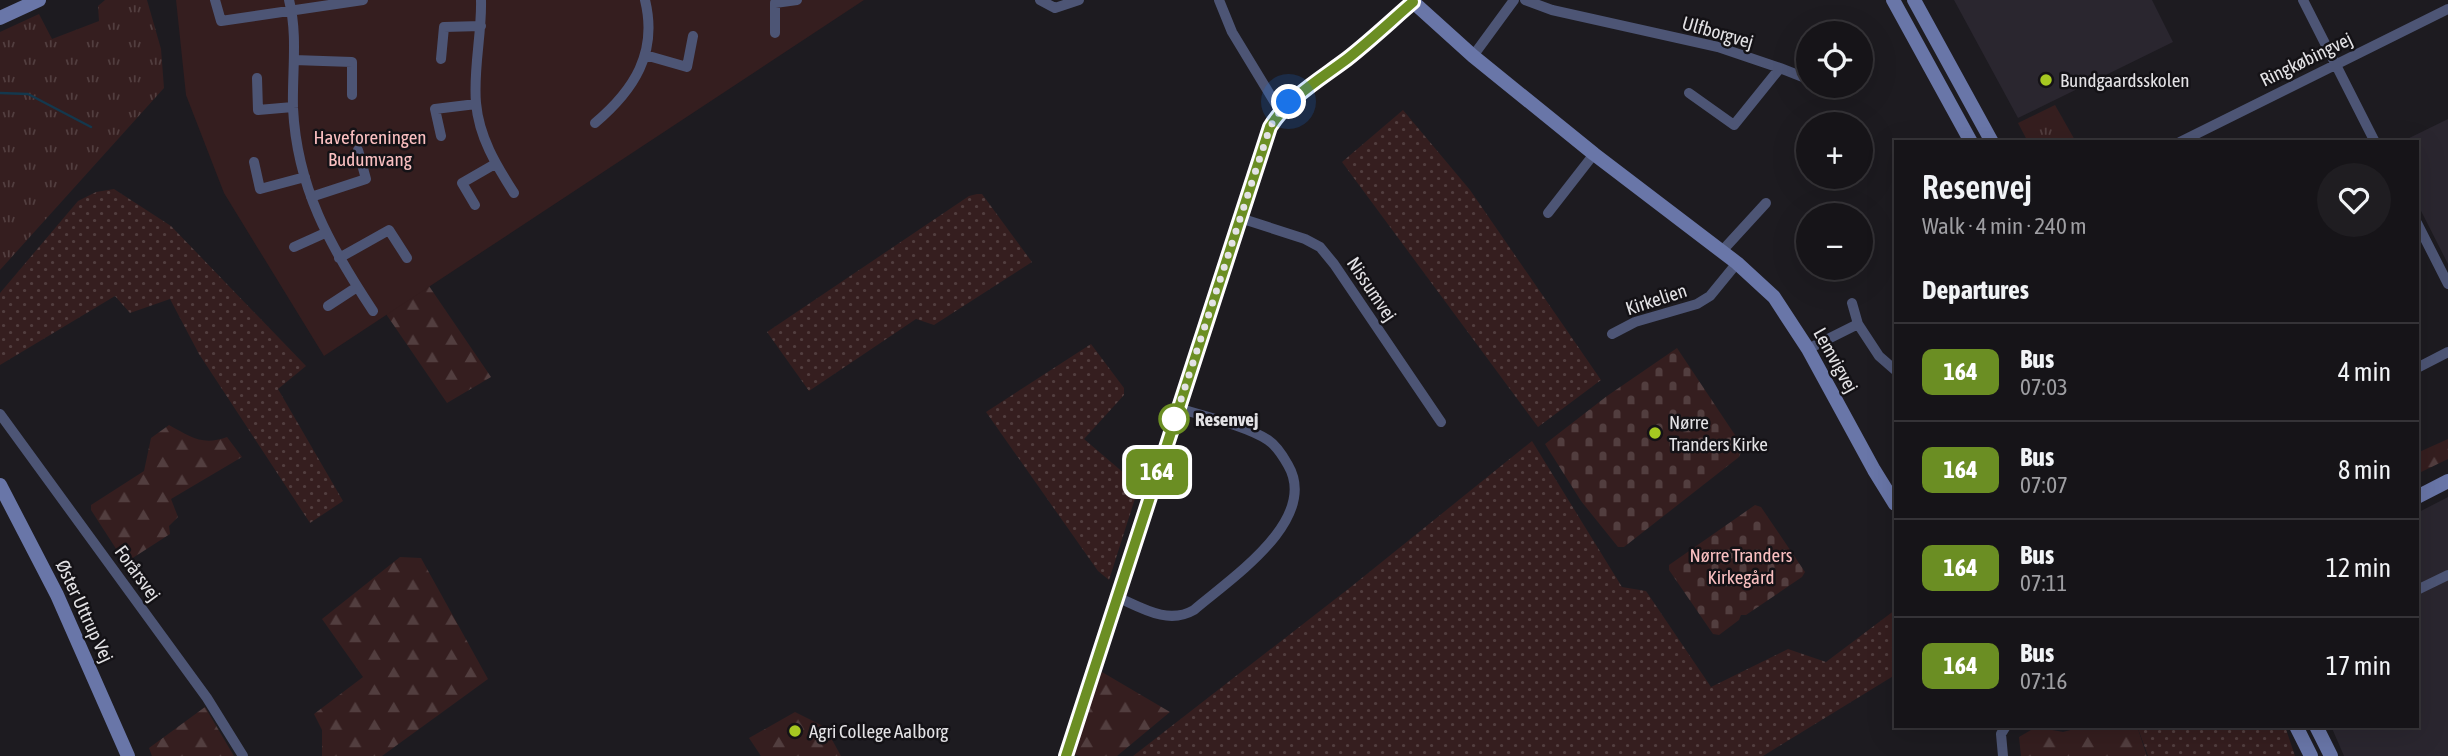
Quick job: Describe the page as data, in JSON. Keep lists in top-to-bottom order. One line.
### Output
{"streets":{"street":["Ulfborgvej","Ringkøbingvej","Nissumvej","Kirkelien","Lemvigvej","Forårsvej","Øster Uttrup Vej"]},"crossings":[["Kirkelien","Lemvigvej"]],"parks":["Haveforeningen Budumvang","Nørre Tranders Kirkegård"],"places":["Bundgaardsskolen","Resenvej","Nørre Tranders Kirke","Agri College Aalborg"],"lines":["bus line 164"],"page":{"on_map":"164","map_buttons":["+","−"],"heading":[["Resenvej","Walk · 4 min · 240 m"],"Departures"],"list":[{"mark":"164","name":"Bus","note":"07:03","value":"4 min"},{"mark":"164","name":"Bus","note":"07:07","value":"8 min"},{"mark":"164","name":"Bus","note":"07:11","value":"12 min"},{"mark":"164","name":"Bus","note":"07:16","value":"17 min"}]}}
